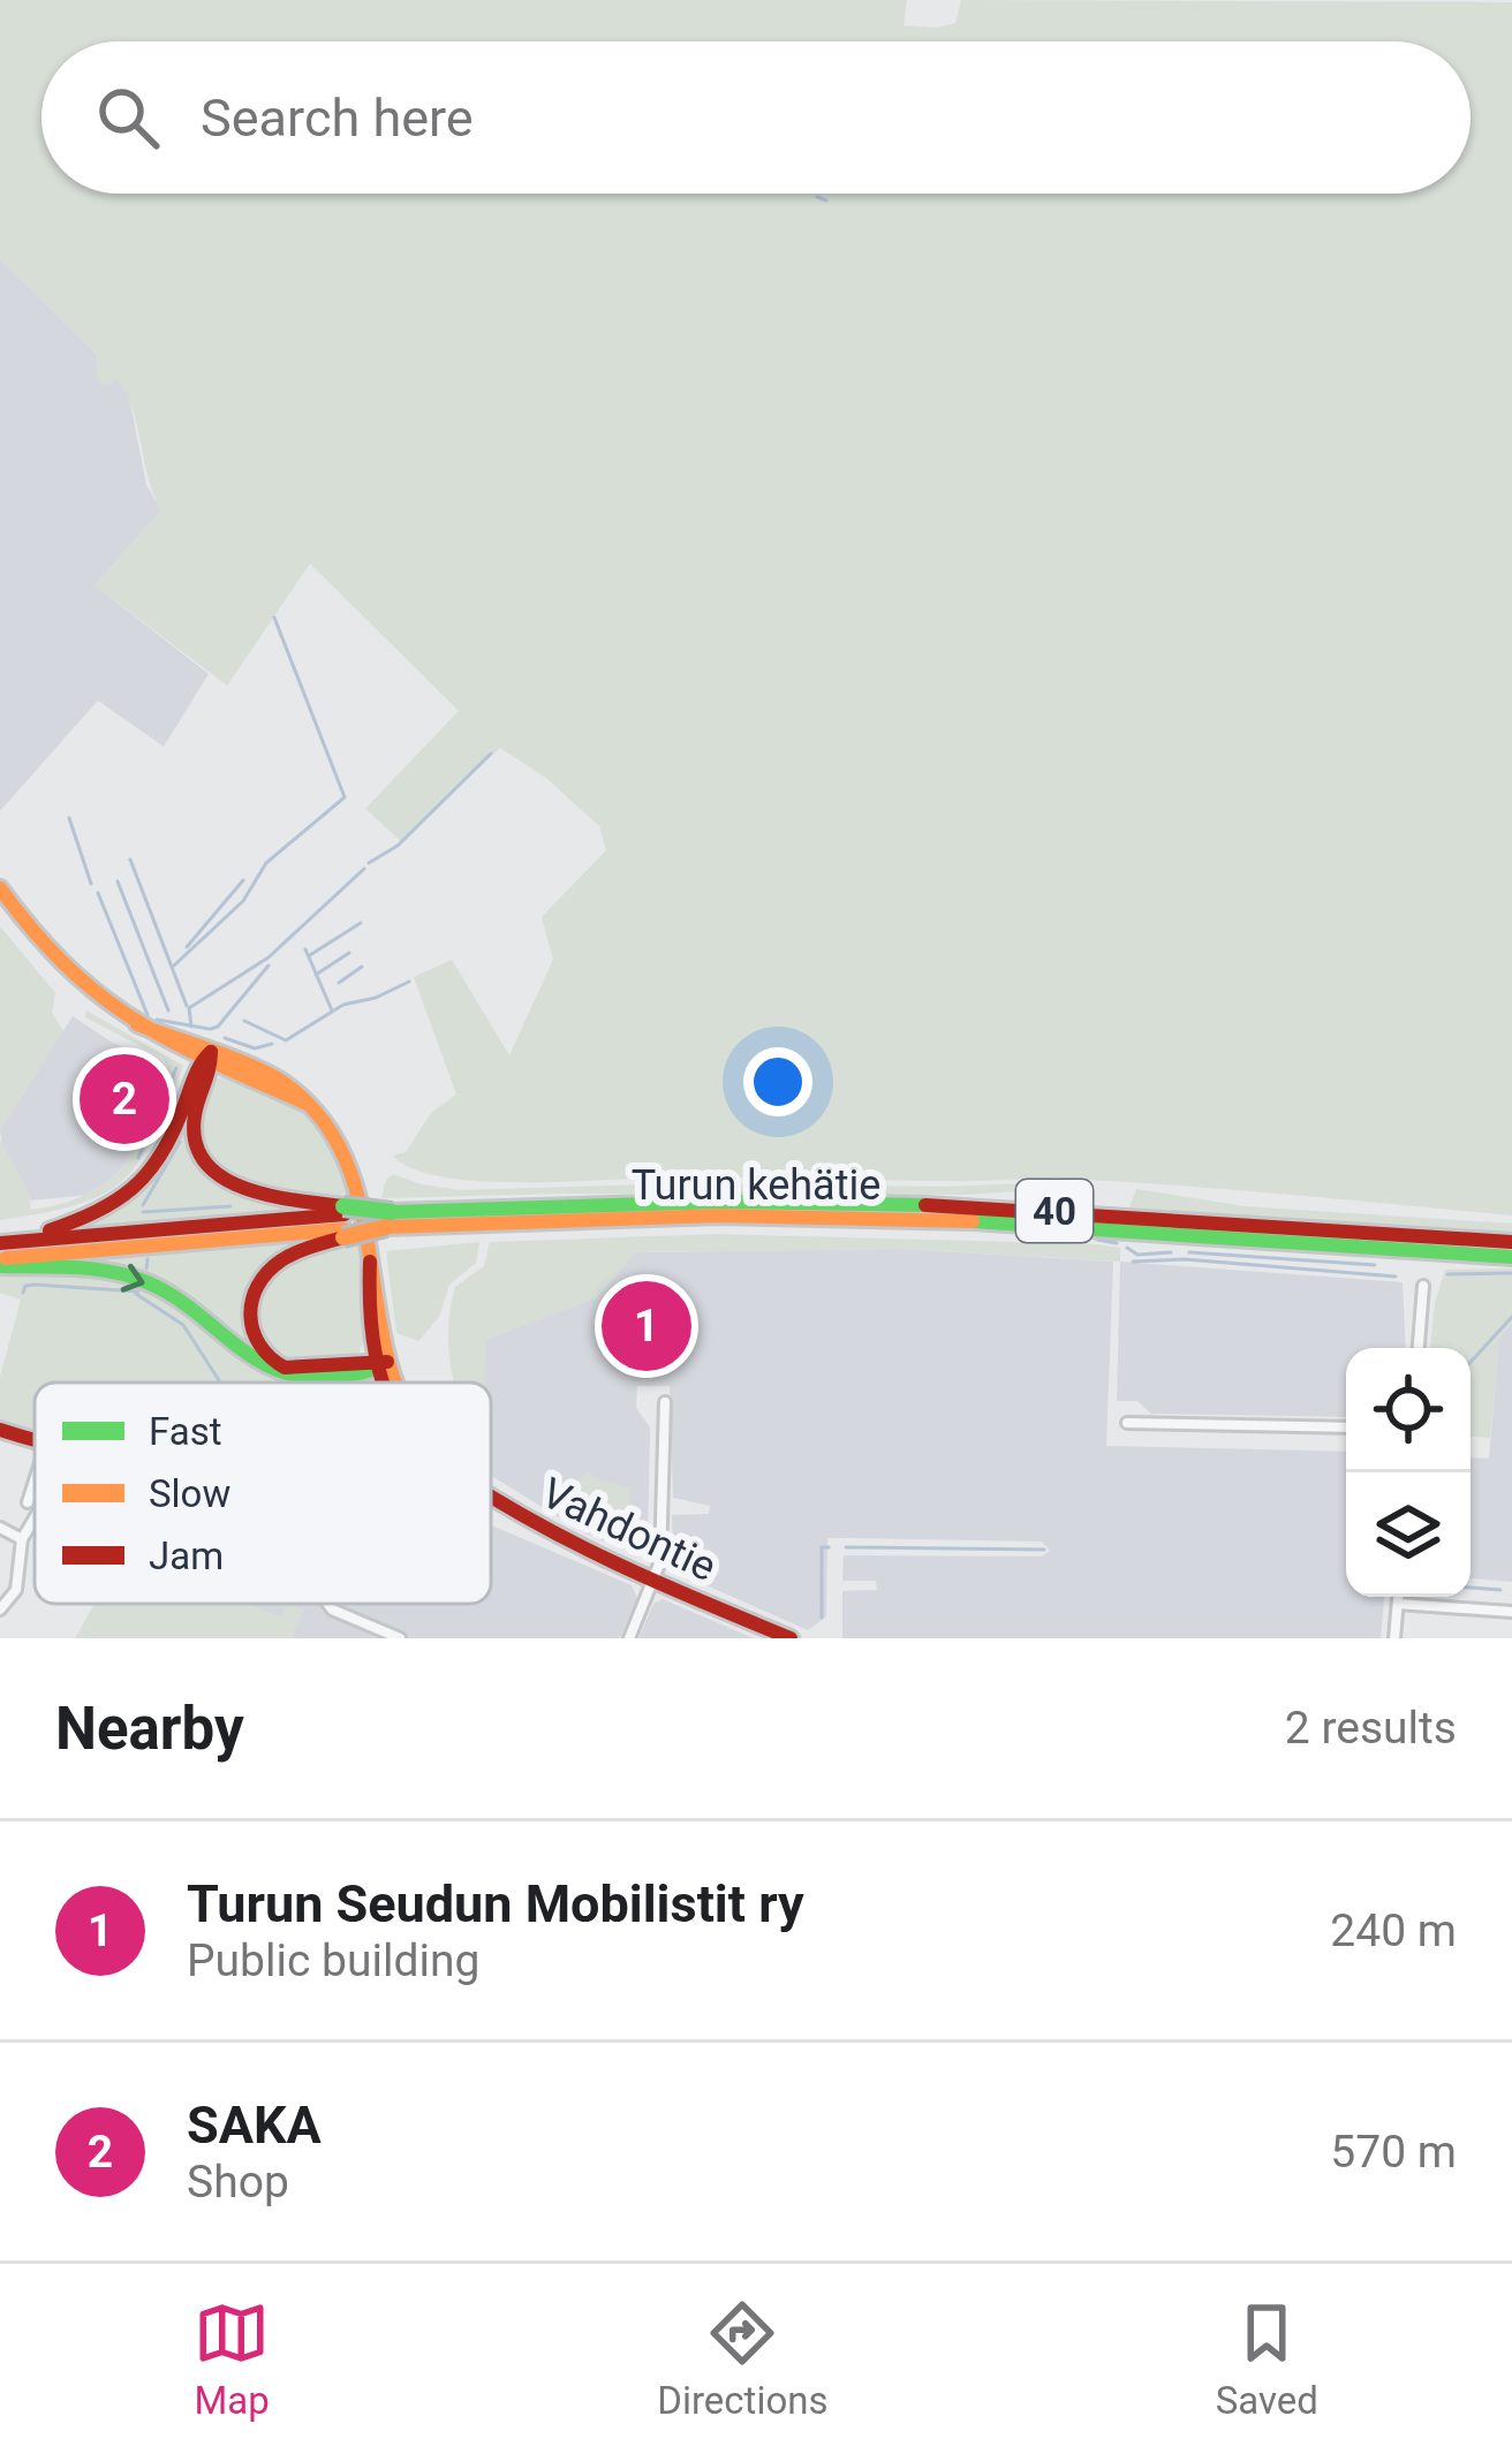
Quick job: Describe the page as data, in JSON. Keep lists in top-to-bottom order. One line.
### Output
{"streets":{"main road":["Turun kehätie","40","Vahdontie"]},"legend":["Fast","Slow","Jam"],"page":{"search":"Search here","pins":["2","1"],"heading":["Nearby","2 results"],"list":[{"mark":"1","name":"Turun Seudun Mobilistit ry","note":"Public building","value":"240 m"},{"mark":"2","name":"SAKA","note":"Shop","value":"570 m"}],"nav":["Map","Directions","Saved"]}}
